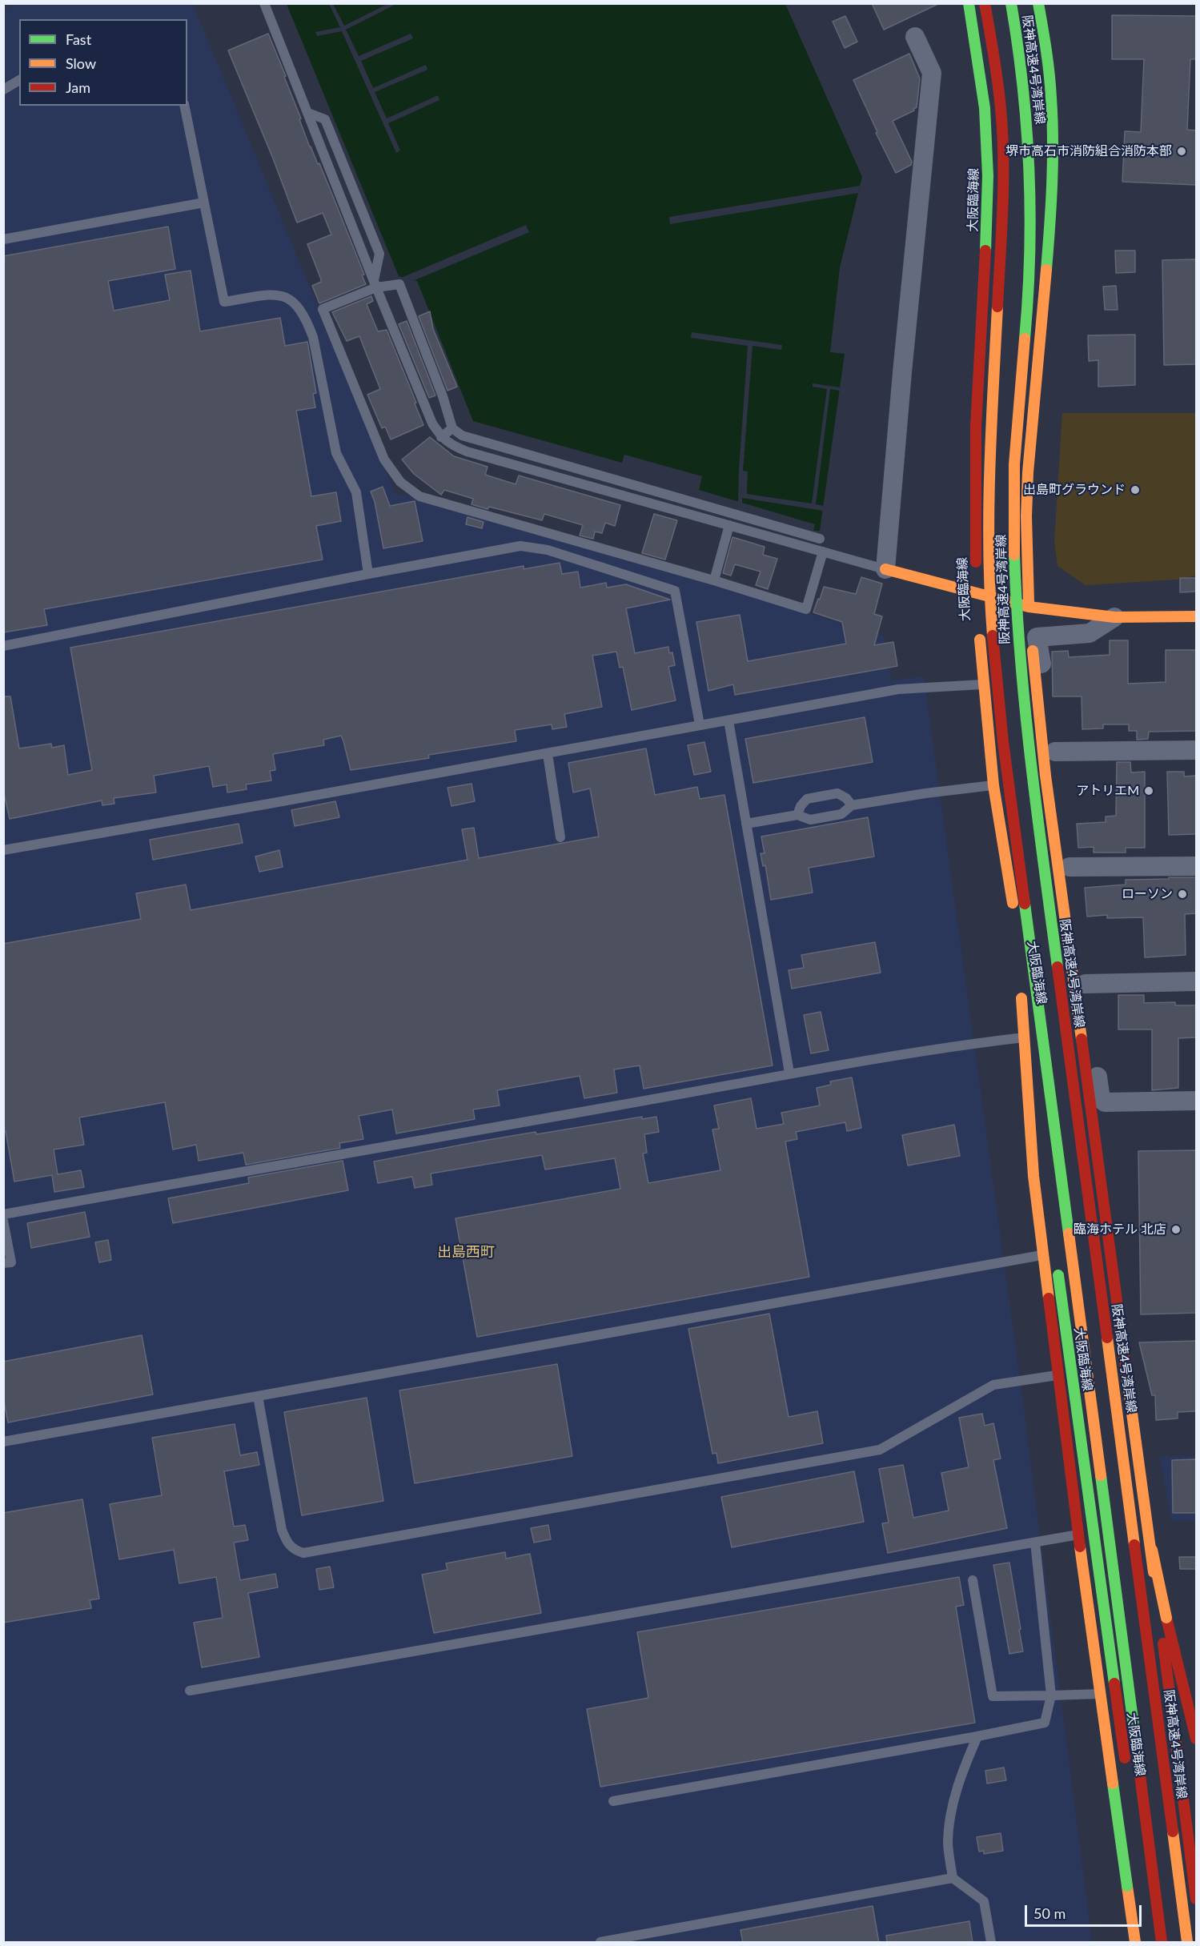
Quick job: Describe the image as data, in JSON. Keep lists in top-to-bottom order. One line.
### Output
{"streets":{"main road":["阪神高速4号湾岸線","大阪臨海線"]},"crossings":[["阪神高速4号湾岸線","大阪臨海線"]],"districts":["出島西町"],"places":["堺市高石市消防組合消防本部","出島町グラウンド","アトリエM","ローソン","臨海ホテル 北店"],"legend":["Fast","Slow","Jam"],"scale_bar":"50 m"}
